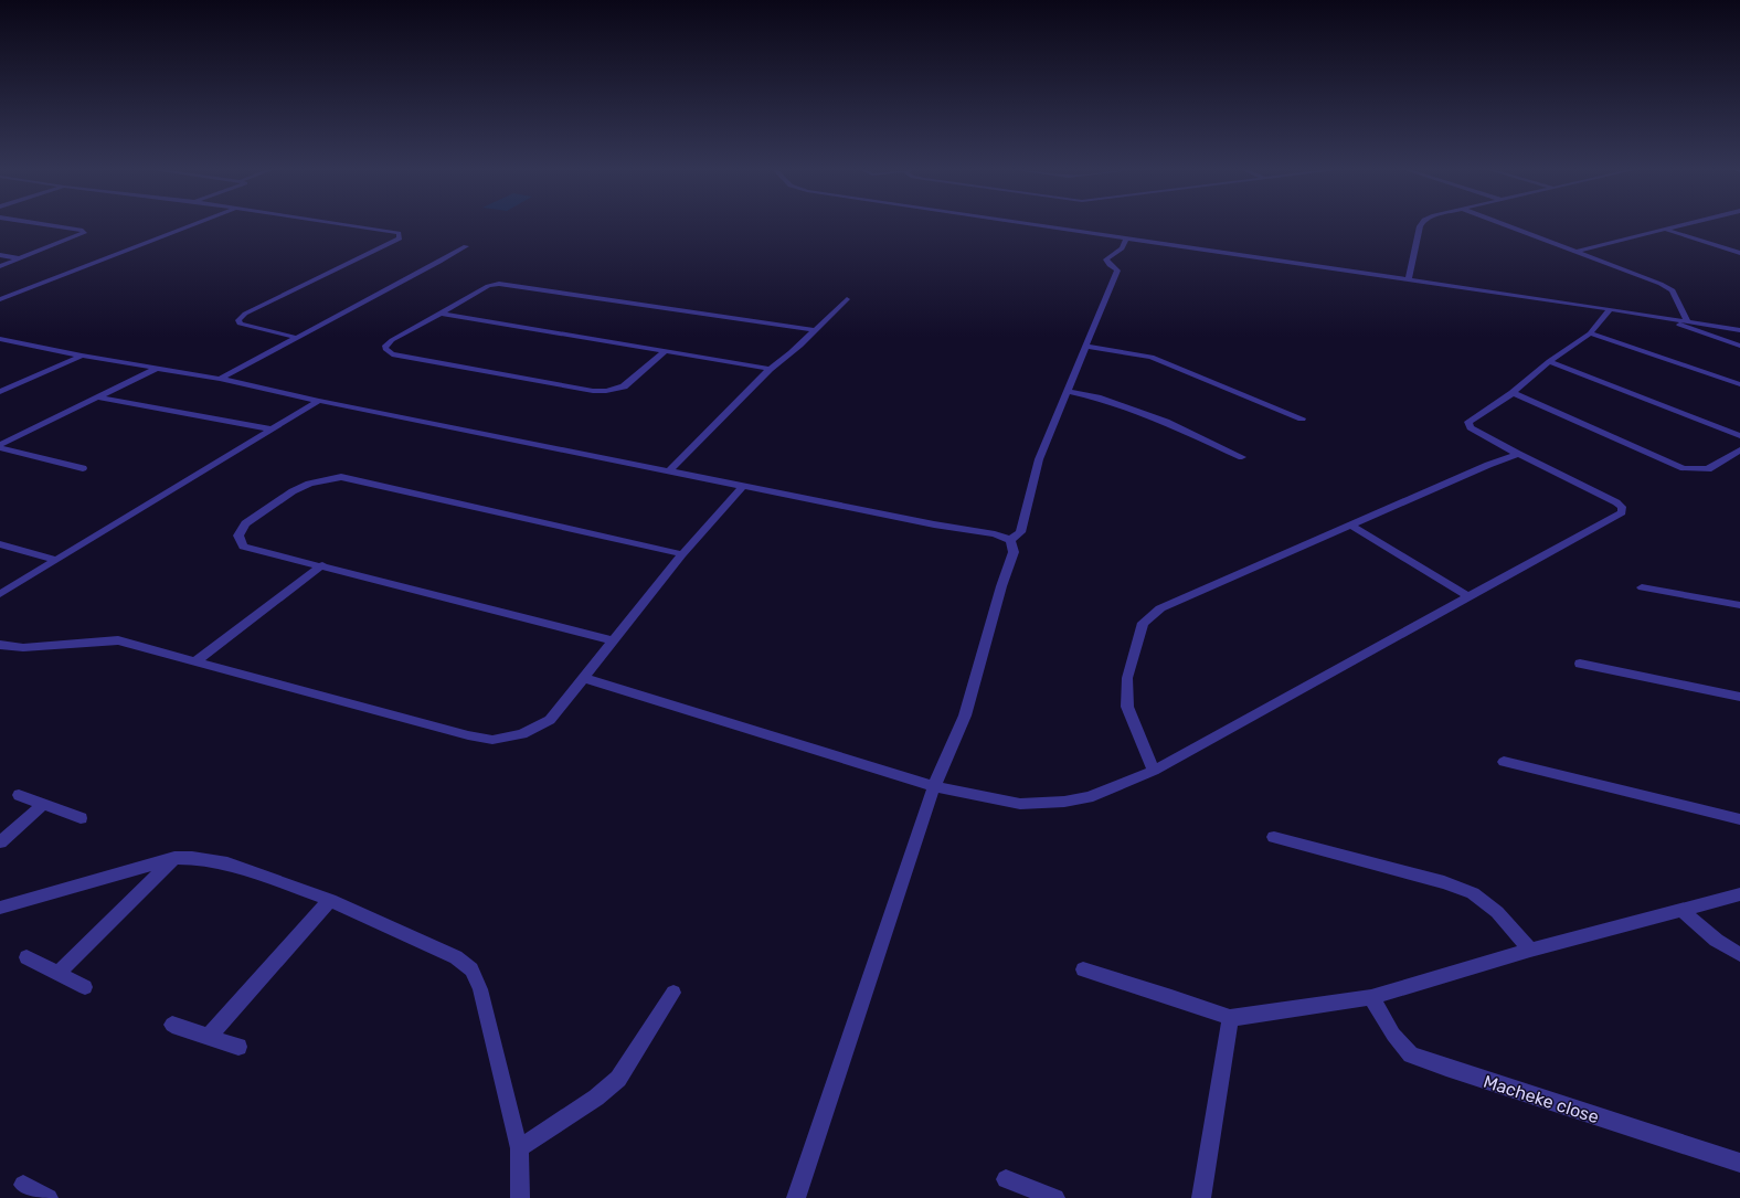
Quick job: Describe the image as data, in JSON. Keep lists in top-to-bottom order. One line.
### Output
{"streets":{"street":["Macheke close"]}}
